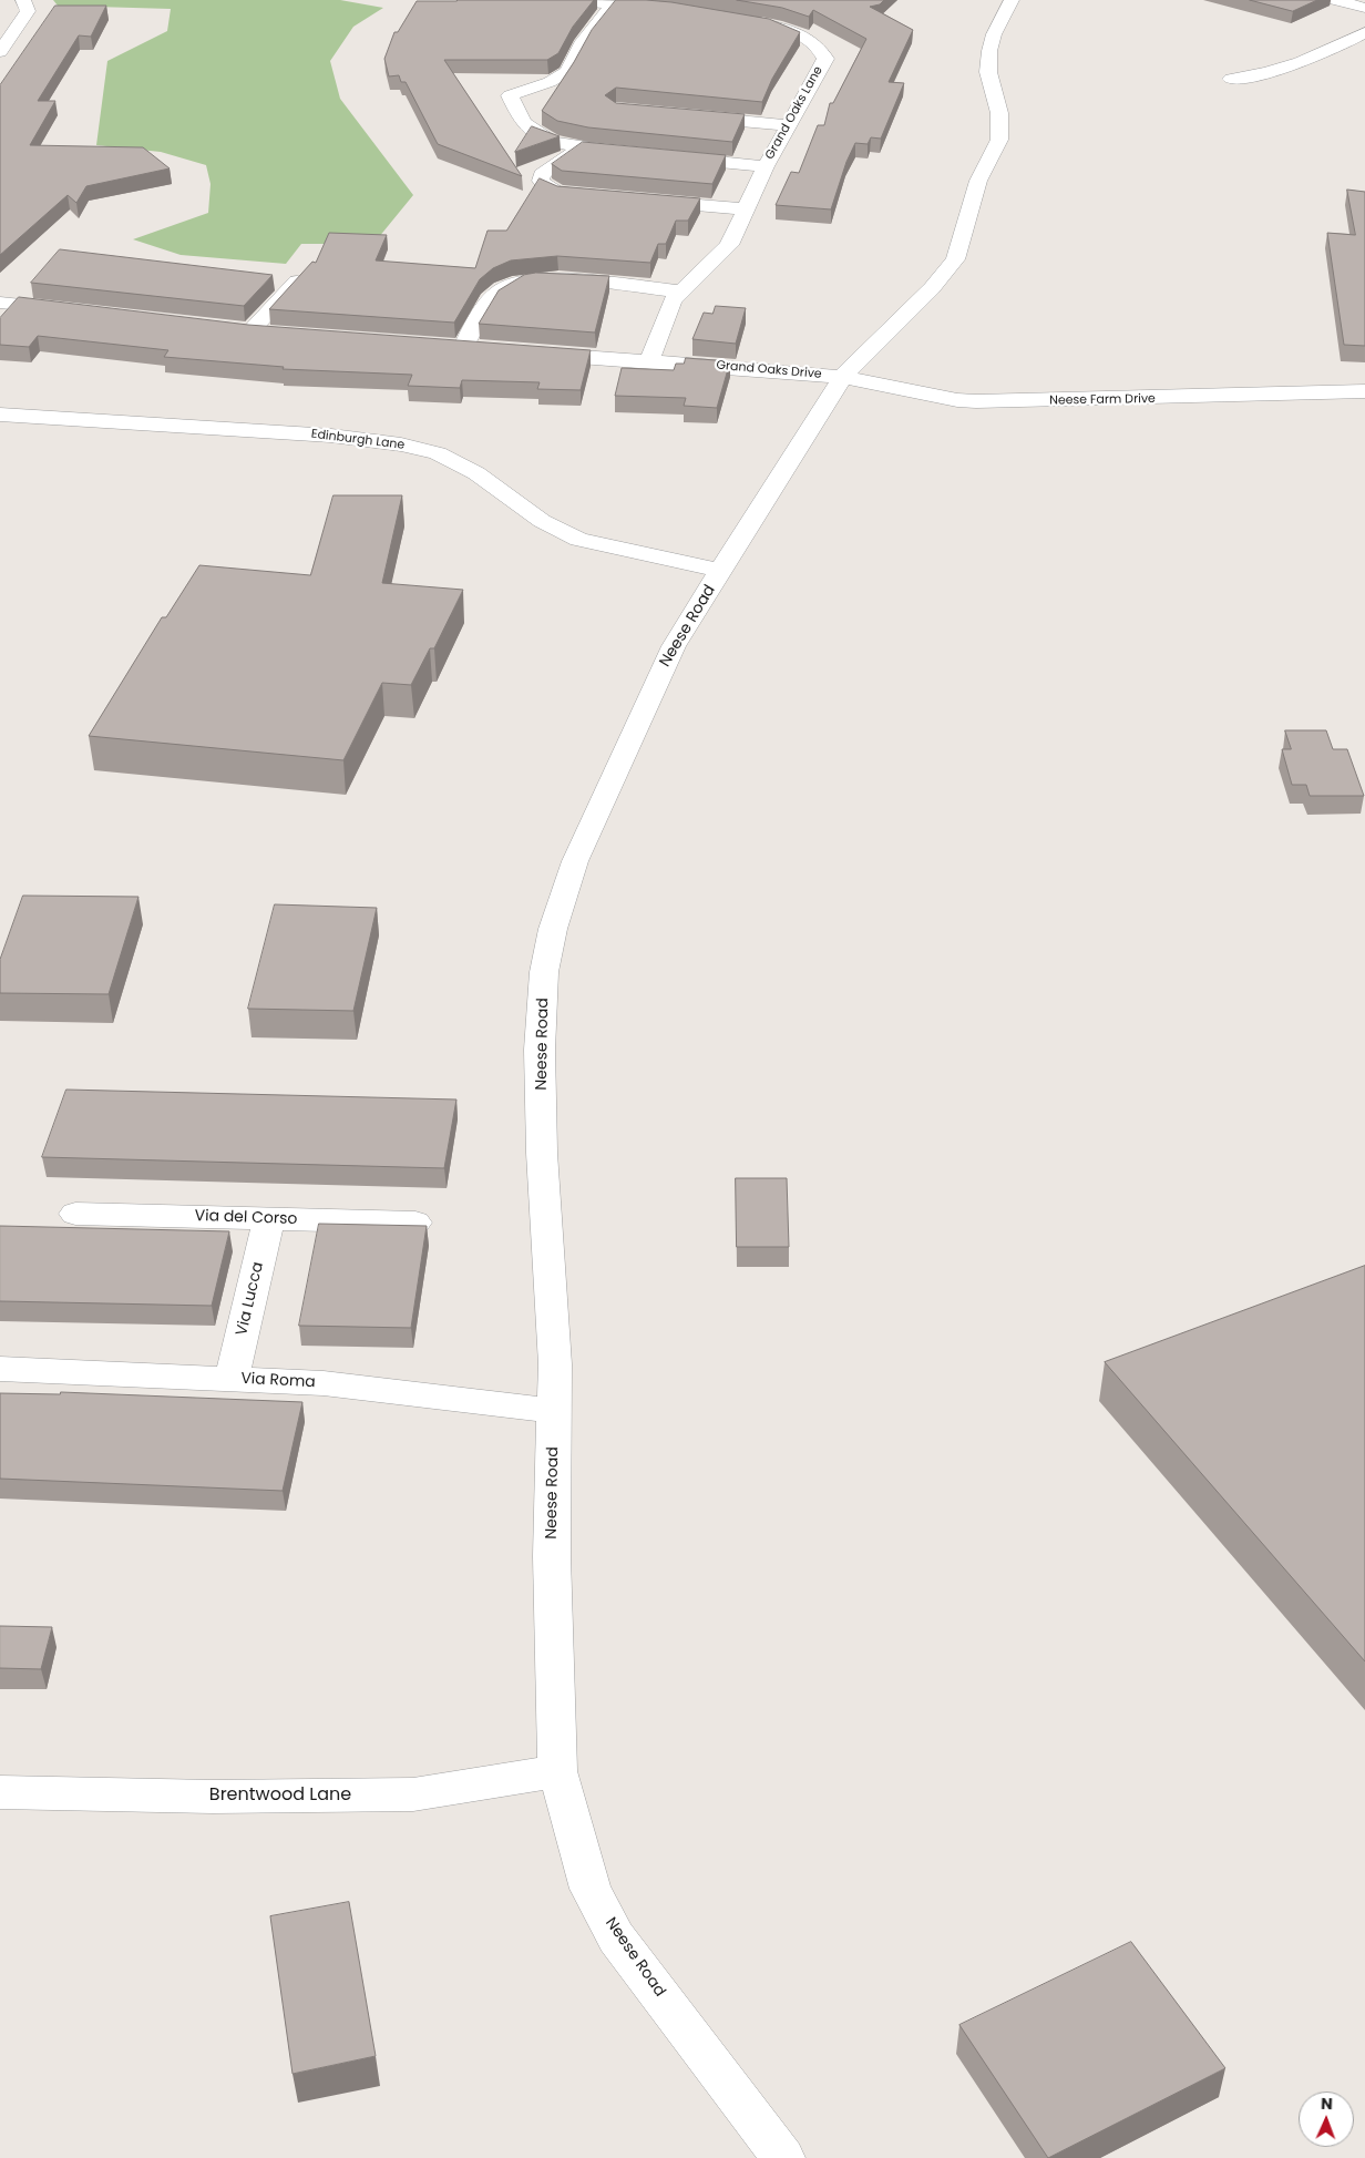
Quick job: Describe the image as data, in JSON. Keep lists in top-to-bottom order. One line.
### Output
{"streets":{"street":["Grand Oaks Lane","Grand Oaks Drive","Neese Farm Drive","Edinburgh Lane","Neese Road","Via del Corso","Via Lucca","Via Roma","Brentwood Lane"]},"crossings":[["Grand Oaks Lane","Grand Oaks Drive"],["Grand Oaks Drive","Neese Farm Drive"],["Grand Oaks Drive","Neese Road"],["Neese Farm Drive","Neese Road"],["Edinburgh Lane","Neese Road"],["Neese Road","Via Roma"],["Neese Road","Brentwood Lane"],["Via del Corso","Via Lucca"],["Via Lucca","Via Roma"]],"north":"top"}
